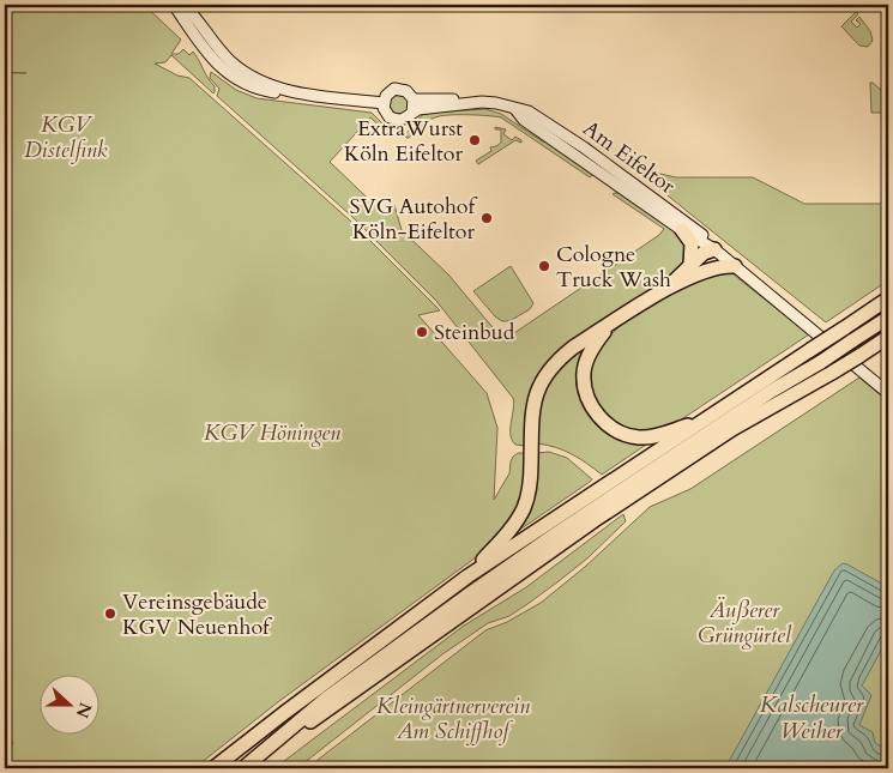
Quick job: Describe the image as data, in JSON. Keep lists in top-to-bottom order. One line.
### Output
{"streets":{"main road":["Am Eifeltor"]},"water":["Kalscheurer Weiher"],"parks":["KGV Distelfink","KGV Höningen","Äußerer Grüngürtel","Kleingärtnerverein Am Schiffhof"],"places":["ExtraWurst Köln Eifeltor","SVG Autohof Köln-Eifeltor","Cologne Truck Wash","Steinbud","Vereinsgebäude KGV Neuenhof"],"north":"right"}
